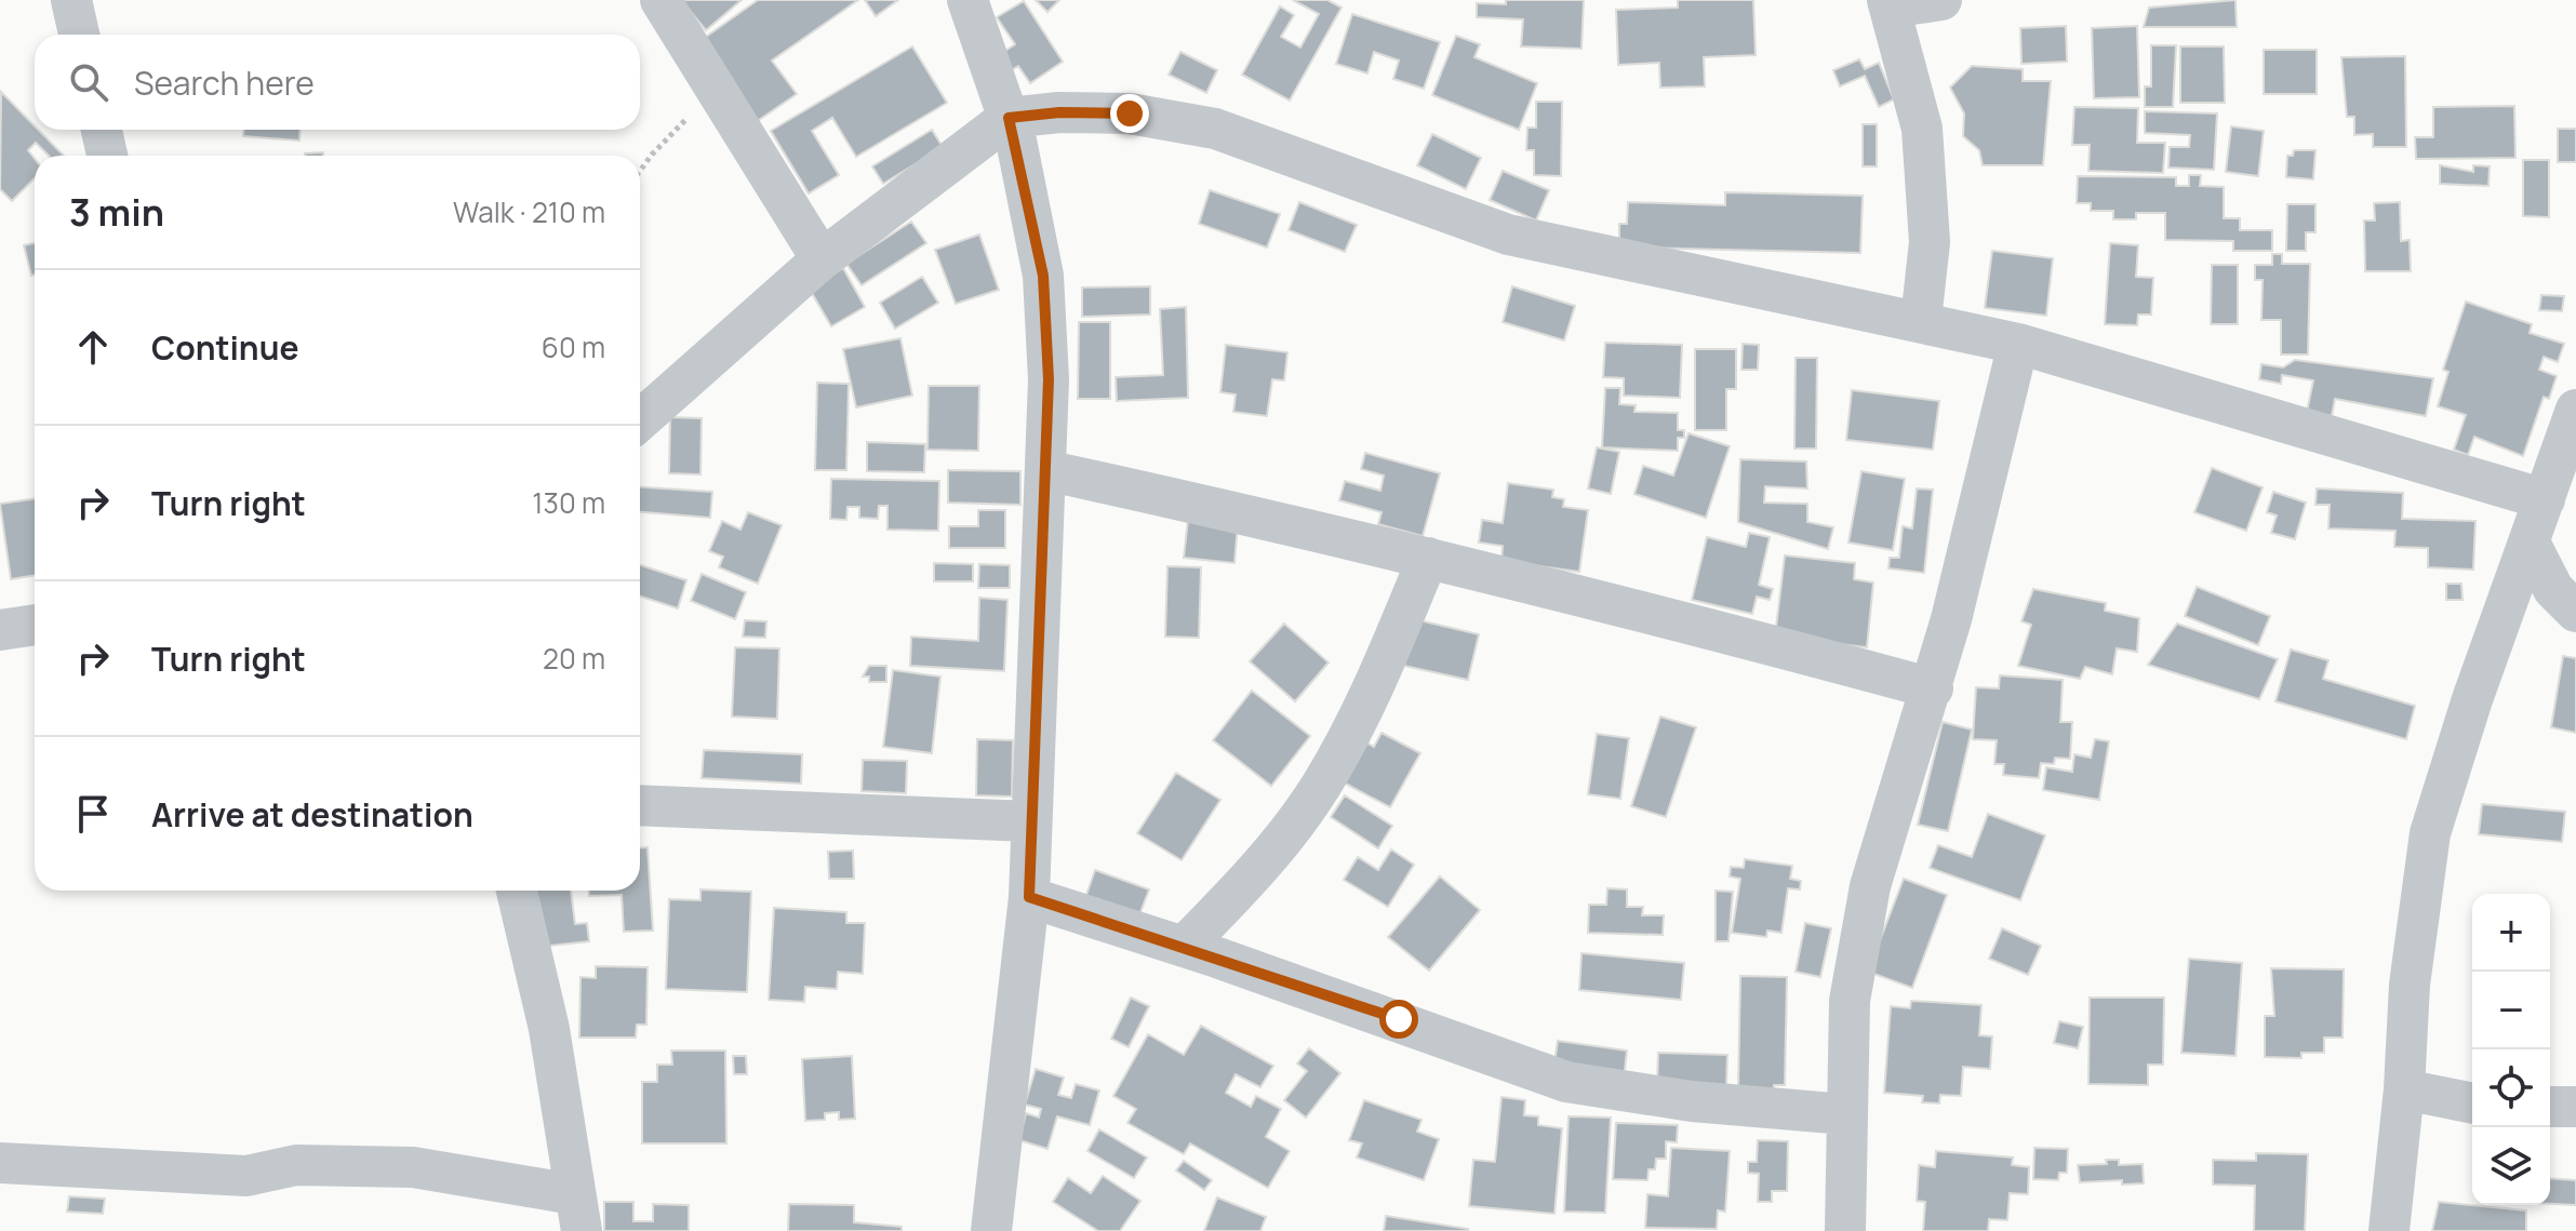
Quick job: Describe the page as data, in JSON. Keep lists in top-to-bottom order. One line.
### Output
{"page":{"search":"Search here","heading":["3 min","Walk · 210 m"],"list":[["Continue","60 m"],["Turn right","130 m"],["Turn right","20 m"],"Arrive at destination"],"map_buttons":["+","−"]}}
